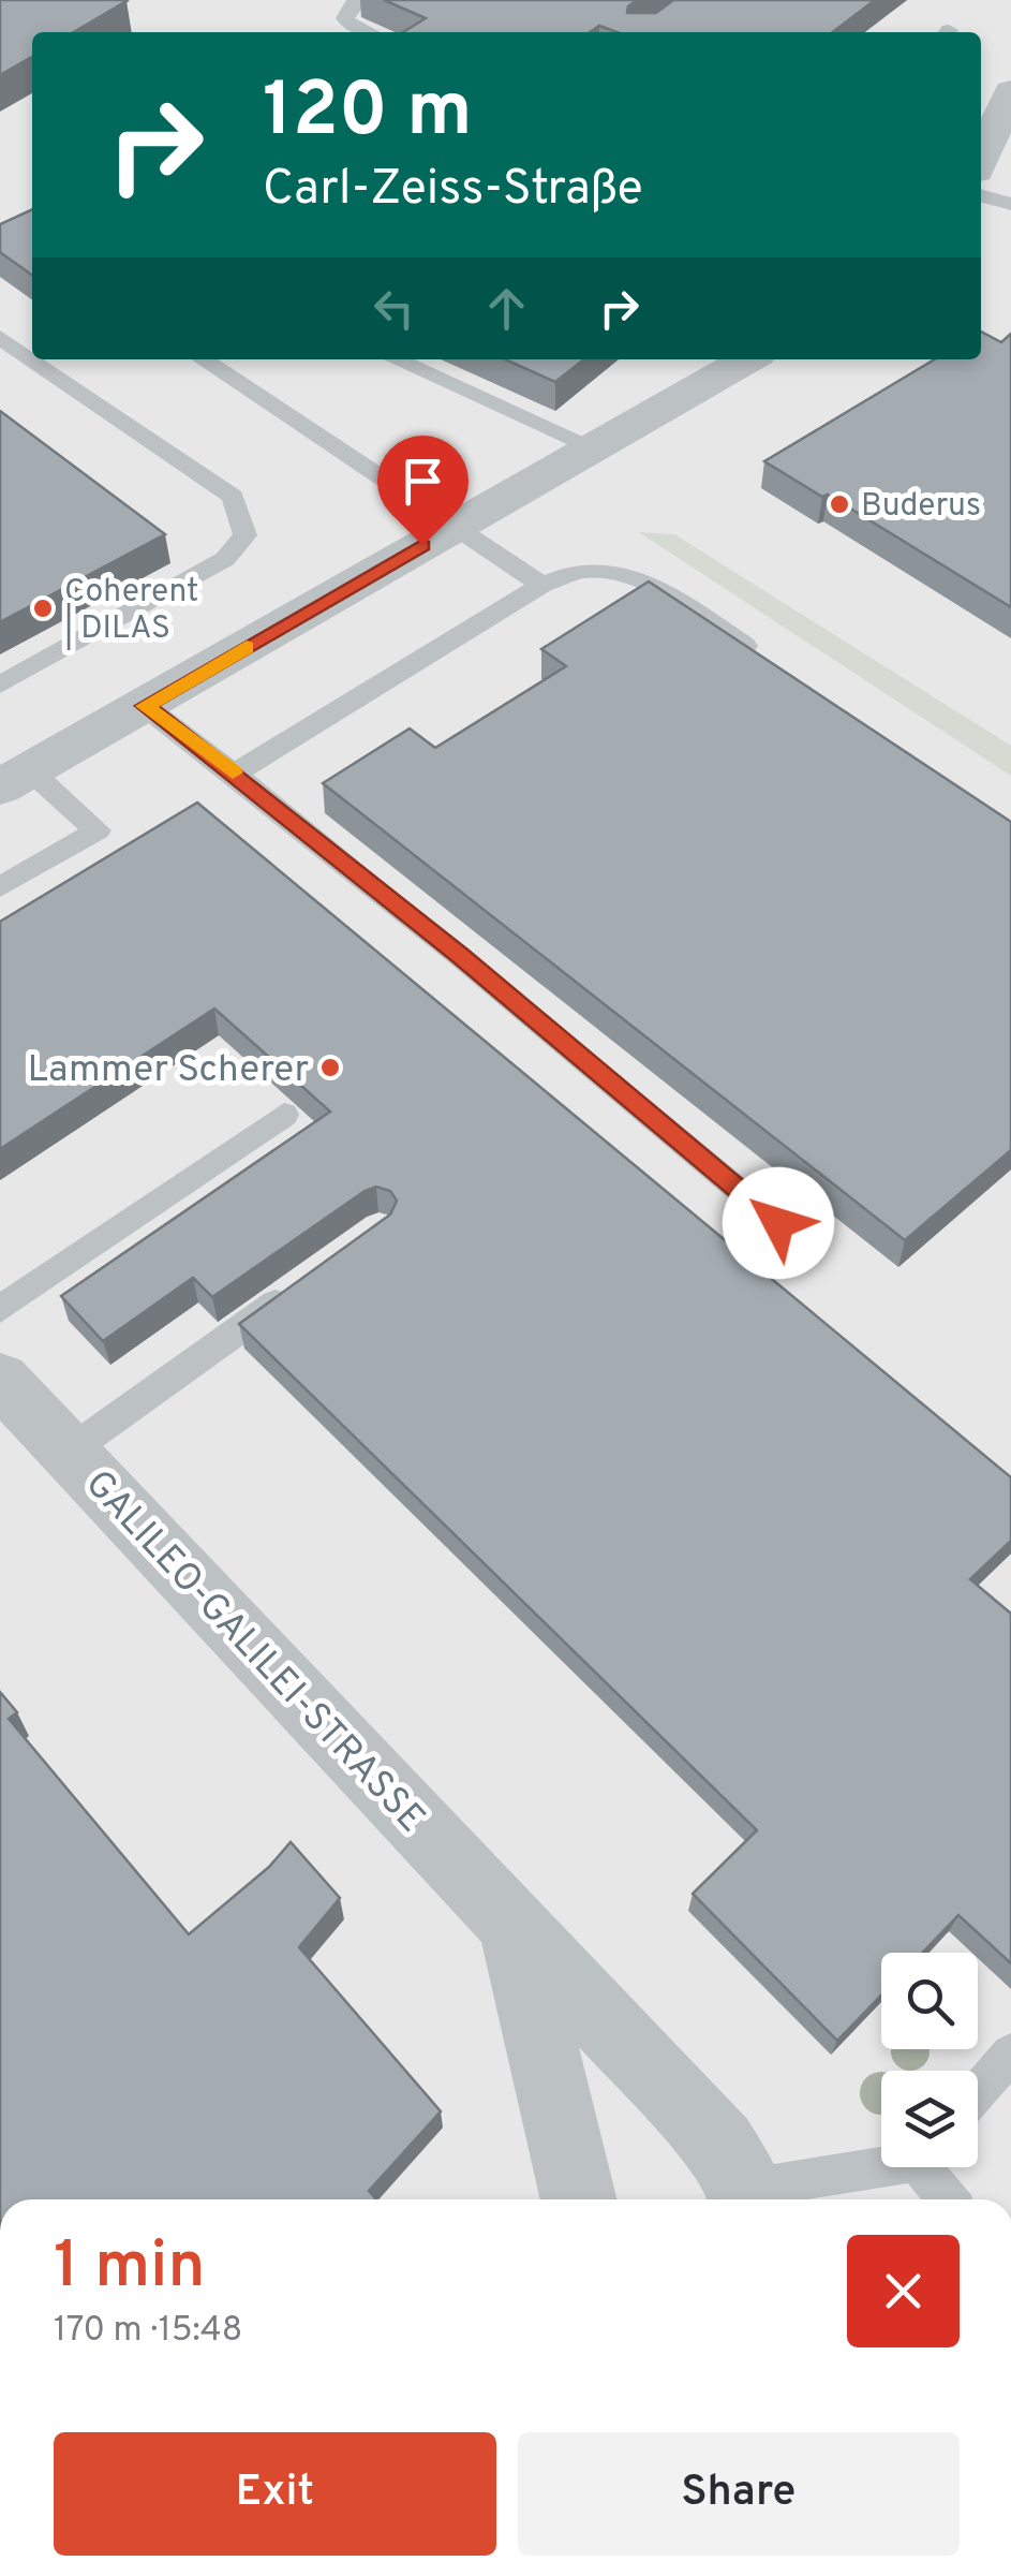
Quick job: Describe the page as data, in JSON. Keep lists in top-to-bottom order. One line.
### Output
{"streets":{"street":["GALILEO-GALILEI-STRASSE"]},"places":["Buderus","Coherent | DILAS","Lammer Scherer"],"page":{"turn":["120 m","Carl-Zeiss-Straße"],"heading":["1 min","170 m · 15:48"],"buttons":["Exit","Share"]}}
